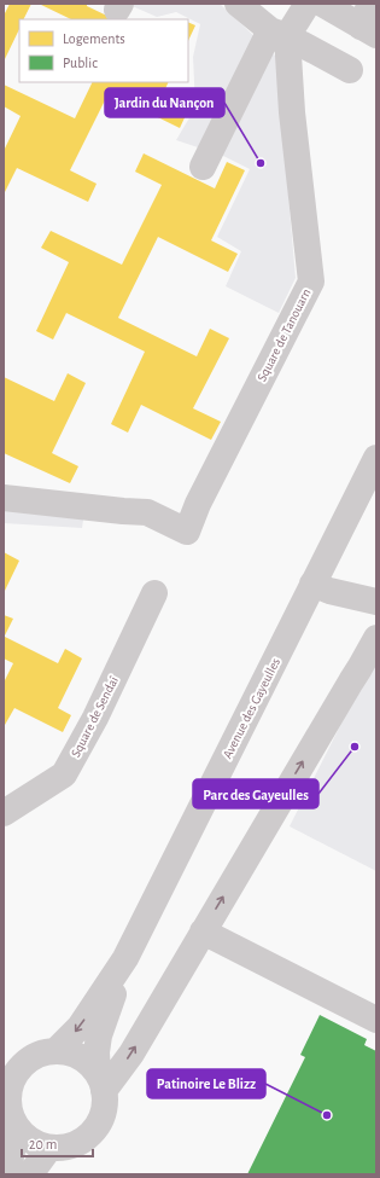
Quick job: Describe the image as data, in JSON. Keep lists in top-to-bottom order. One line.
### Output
{"streets":{"street":["Square de Tanouarn","Avenue des Gayeulles","Square de Sendaï"]},"places":["Jardin du Nançon","Parc des Gayeulles","Patinoire Le Blizz"],"legend":["Logements","Public"],"scale_bar":"20 m"}
